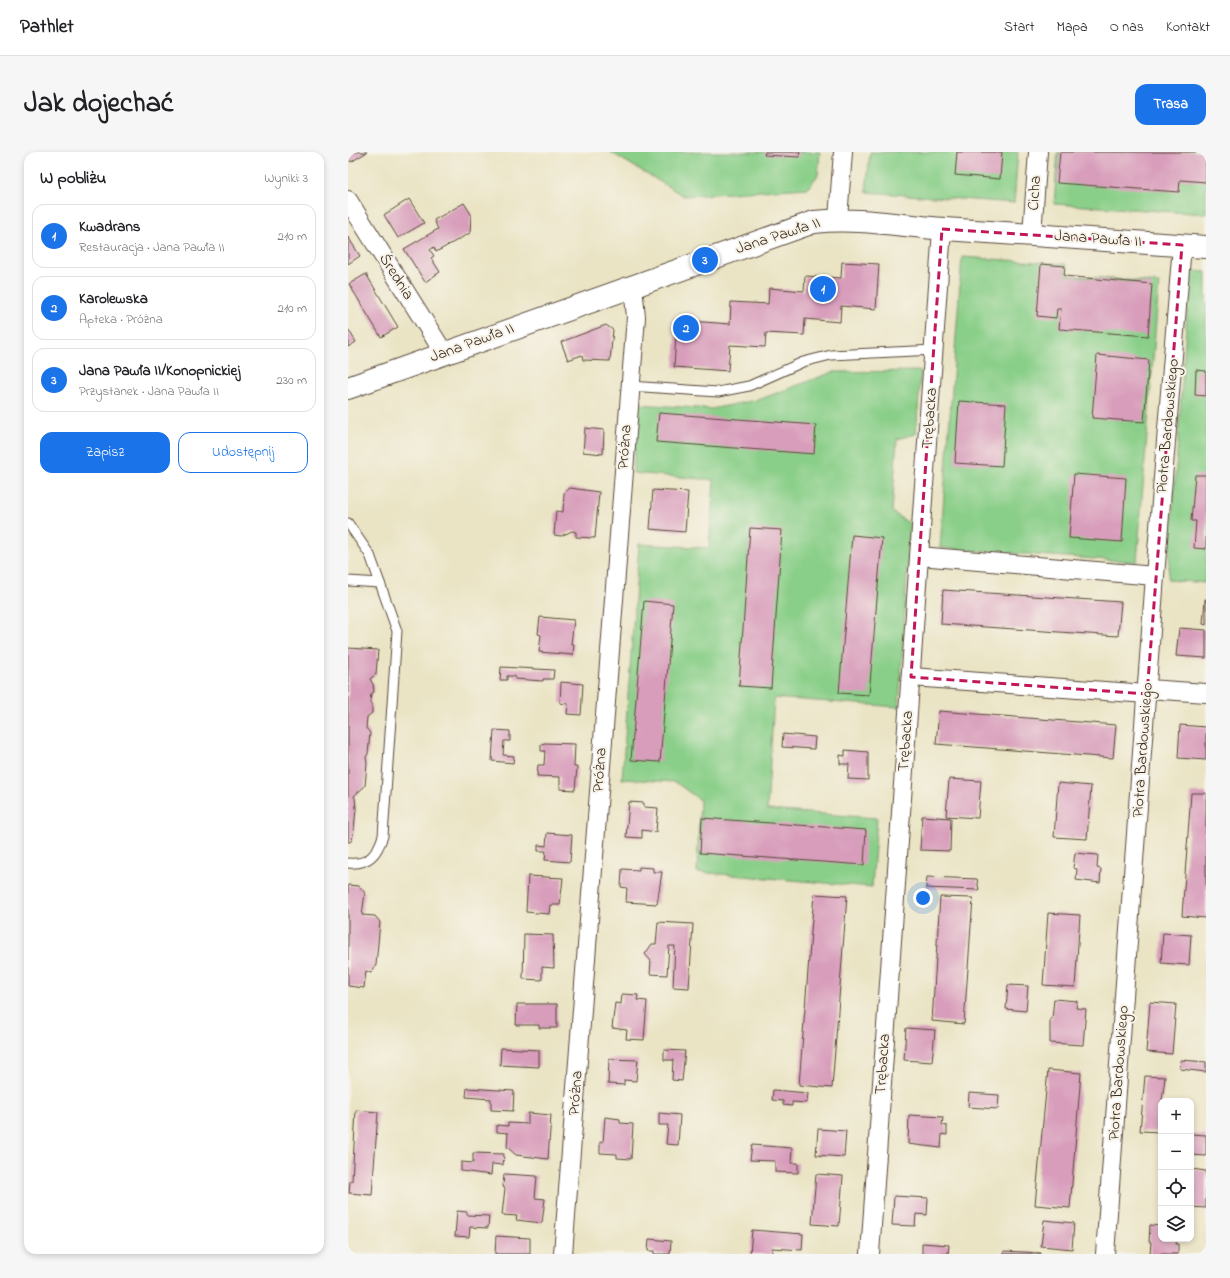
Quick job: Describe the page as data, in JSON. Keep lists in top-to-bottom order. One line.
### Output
{"streets":{"street":["Cicha","Jana Pawła II","Średnia","Trębacka","Piotra Bardowskiego","Próżna"]},"crossings":[["Cicha","Jana Pawła II"],["Jana Pawła II","Średnia"],["Jana Pawła II","Trębacka"],["Jana Pawła II","Piotra Bardowskiego"],["Jana Pawła II","Próżna"]],"page":{"header":"Pathlet","nav":["Start","Mapa","O nas","Kontakt"],"title":"Jak dojechać","buttons":["Trasa",["Zapisz","Udostępnij"]],"heading":["W pobliżu","Wyniki: 3"],"list":[{"mark":"1","name":"Kwadrans","note":"Restauracja · Jana Pawła II","value":"210 m"},{"mark":"2","name":"Karolewska","note":"Apteka · Próżna","value":"210 m"},{"mark":"3","name":"Jana Pawła II/Konopnickiej","note":"Przystanek · Jana Pawła II","value":"230 m"}],"pins":["3","1","2"],"map_buttons":["+","−"]}}
